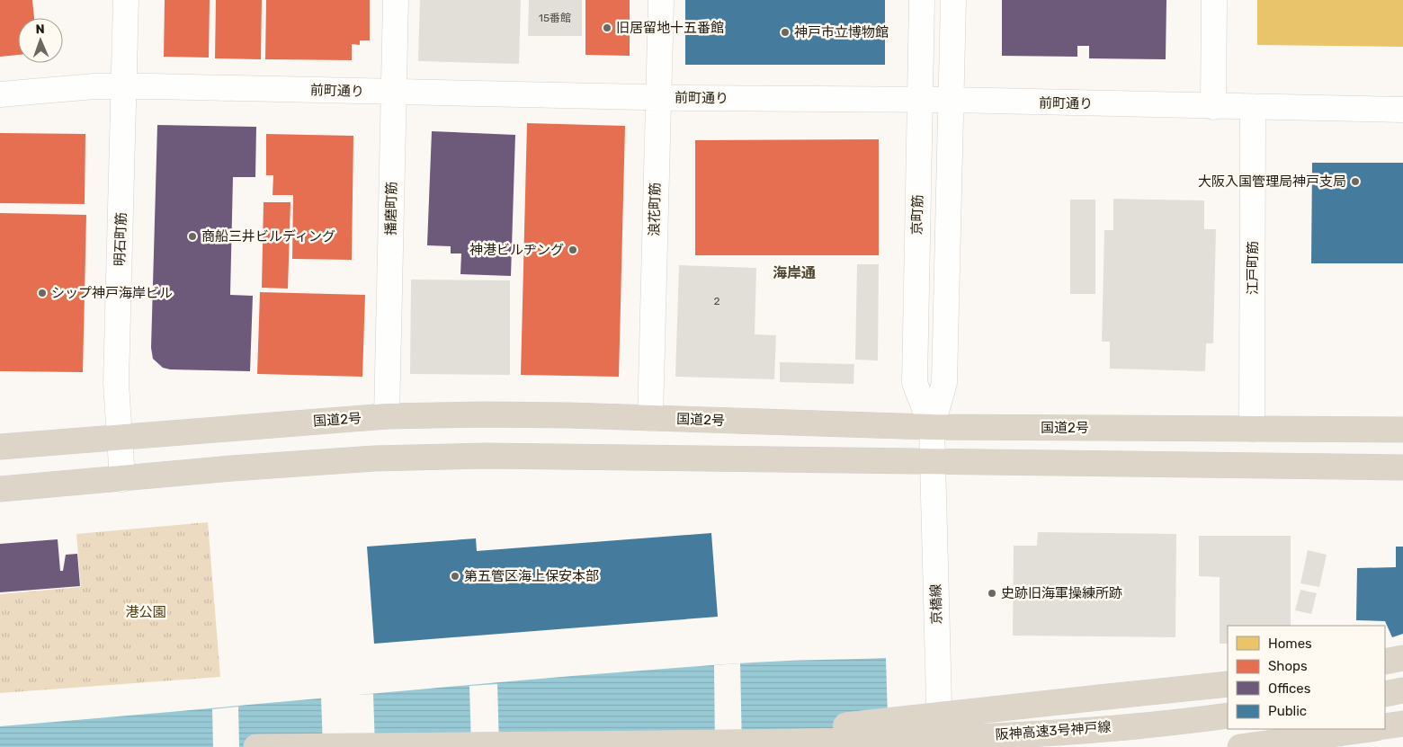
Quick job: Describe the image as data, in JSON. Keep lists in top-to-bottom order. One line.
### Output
{"streets":{"highway":["国道2号","阪神高速3号神戸線"],"street":["前町通り","播磨町筋","浪花町筋","京町筋","明石町筋","江戸町筋","京橋線"]},"crossings":[["前町通り","播磨町筋"],["前町通り","浪花町筋"],["前町通り","京町筋"],["前町通り","明石町筋"],["前町通り","江戸町筋"],["播磨町筋","国道2号"],["浪花町筋","国道2号"],["京町筋","国道2号"],["京町筋","京橋線"],["明石町筋","国道2号"],["江戸町筋","国道2号"]],"districts":["海岸通"],"parks":["港公園"],"places":["旧居留地十五番館","神戸市立博物館","大阪入国管理局神戸支局","商船三井ビルディング","神港ビルヂング","シップ神戸海岸ビル","第五管区海上保安本部","史跡旧海軍操練所跡"],"house_numbers":["15番館","2"],"legend":["Homes","Shops","Offices","Public"],"north":"top"}
